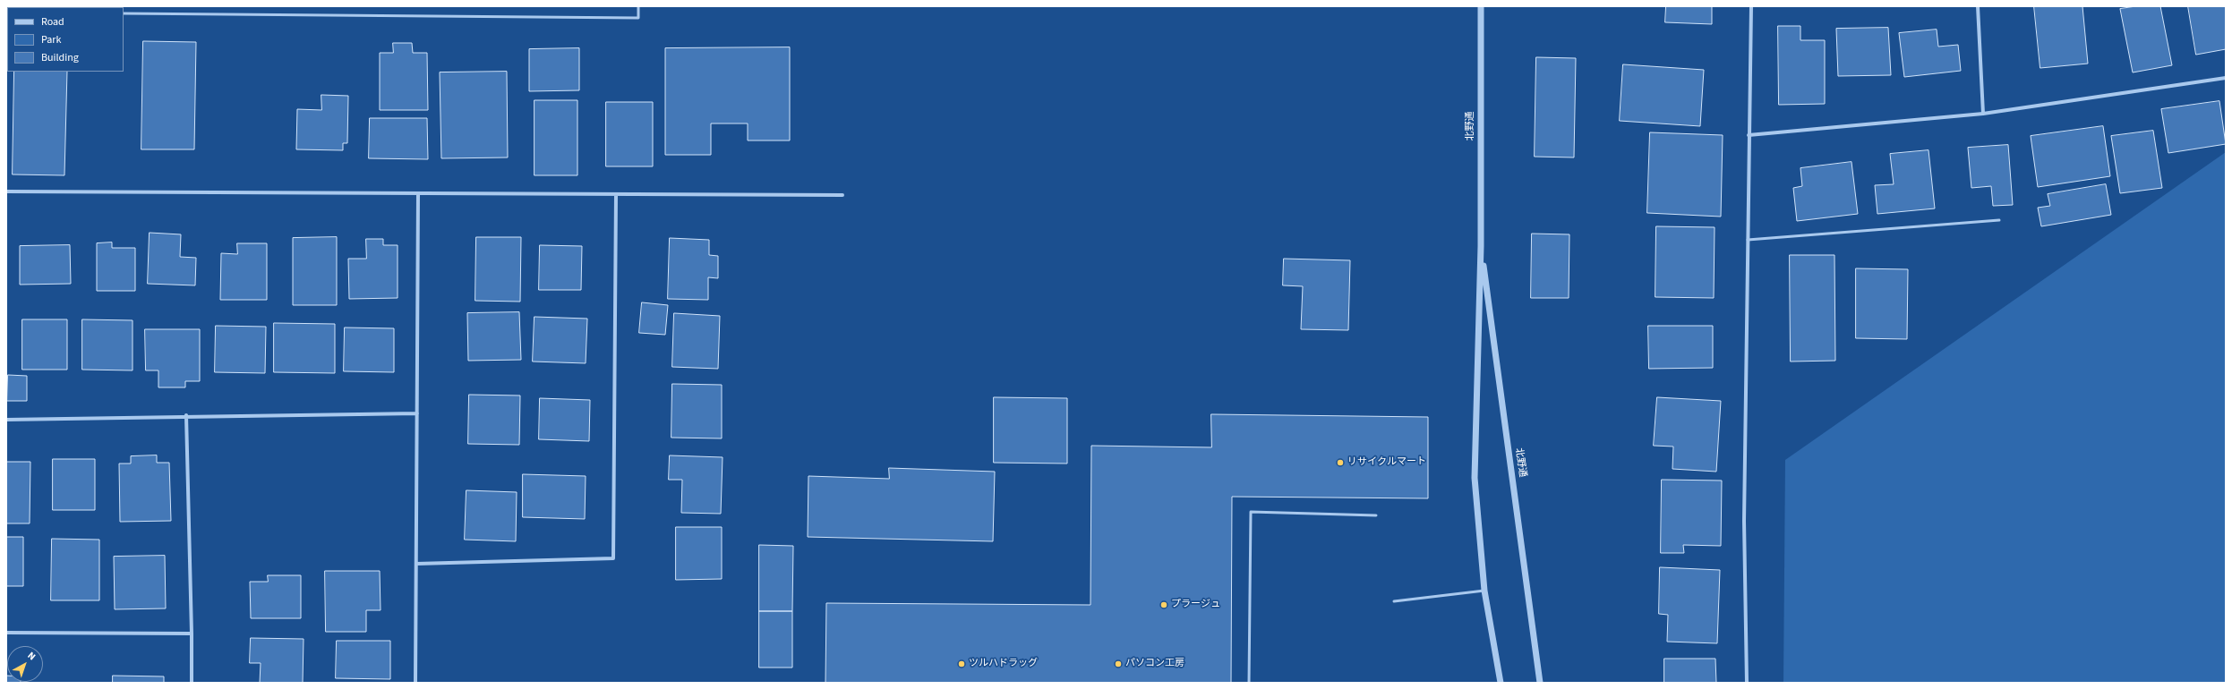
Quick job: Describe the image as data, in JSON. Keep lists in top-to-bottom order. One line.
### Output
{"streets":{"street":["北野通"]},"places":["リサイクルマート","プラージュ","ツルハドラッグ","パソコン工房"],"legend":["Road","Park","Building"],"north":"top right"}
